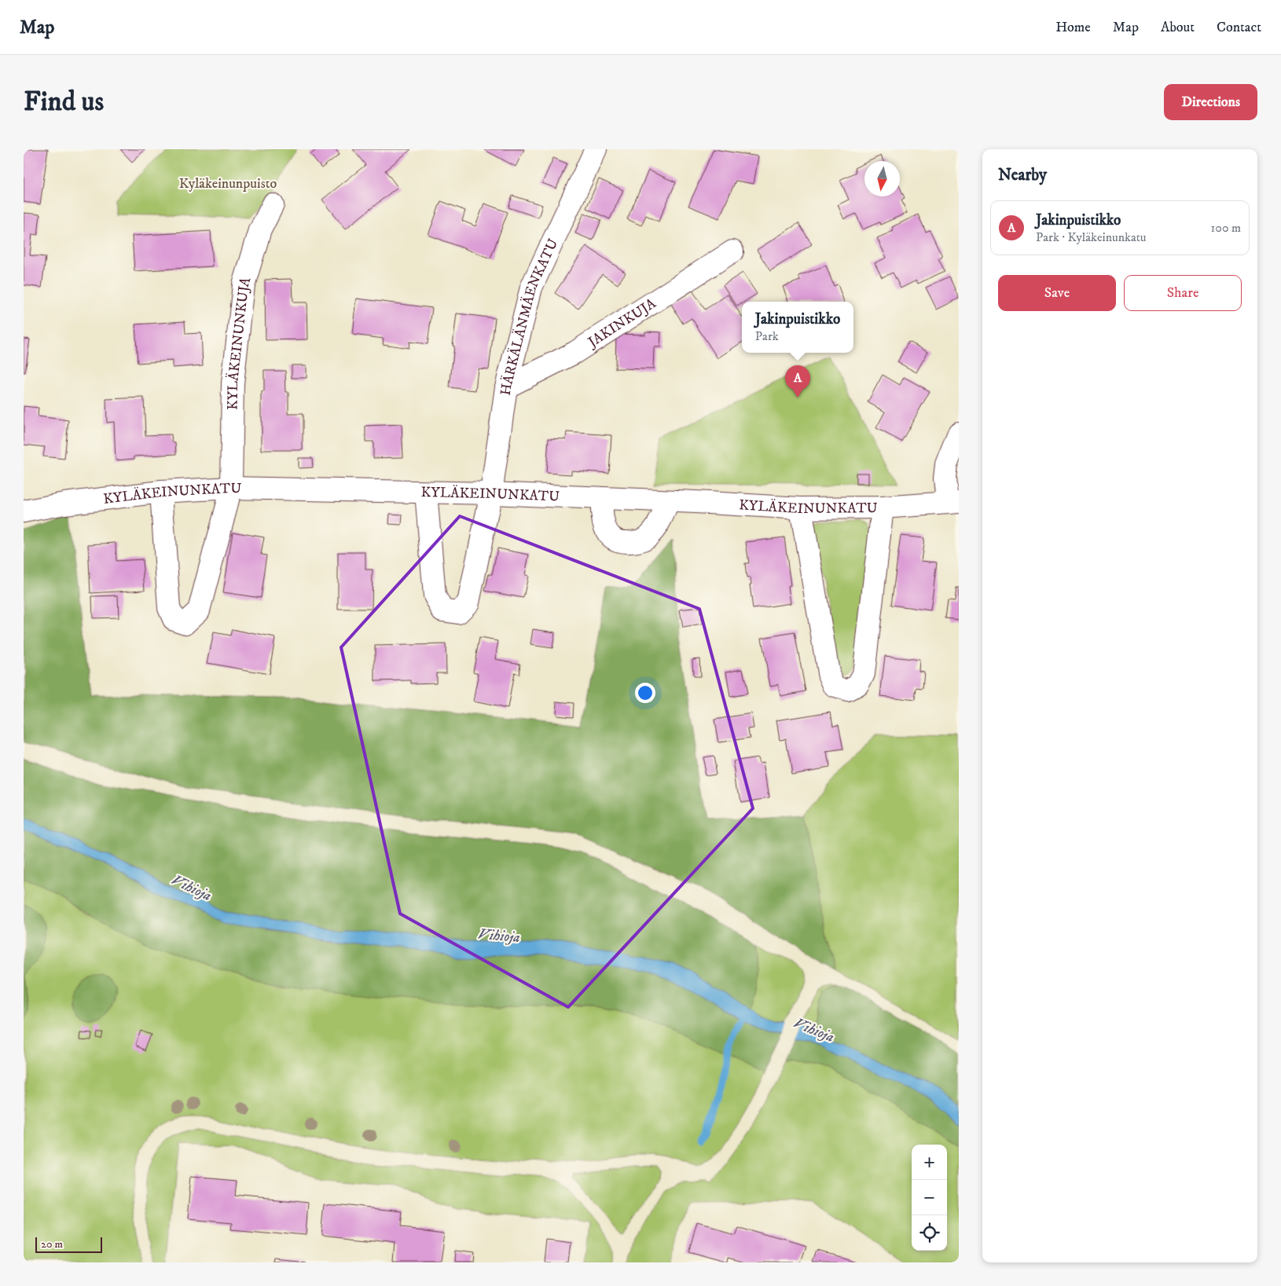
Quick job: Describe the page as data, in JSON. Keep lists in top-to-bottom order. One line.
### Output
{"streets":{"street":["HÄRKÄLÄNMÄENKATU","JAKINKUJA","KYLÄKEINUNKUJA","KYLÄKEINUNKATU"]},"crossings":[["HÄRKÄLÄNMÄENKATU","JAKINKUJA"],["HÄRKÄLÄNMÄENKATU","KYLÄKEINUNKATU"],["KYLÄKEINUNKUJA","KYLÄKEINUNKATU"]],"water":["Vihioja"],"parks":["Kyläkeinunpuisto"],"scale_bar":"20 m","north":"bottom","page":{"header":"Map","nav":["Home","Map","About","Contact"],"buttons":["Directions",["Save","Share"]],"title":"Find us","heading":"Nearby","list":[{"mark":"A","name":"Jakinpuistikko","note":"Park · Kyläkeinunkatu","value":"100 m"}],"popup":["Jakinpuistikko","Park"],"pins":"A","map_buttons":["+","−"],"scale":"20 m"}}
